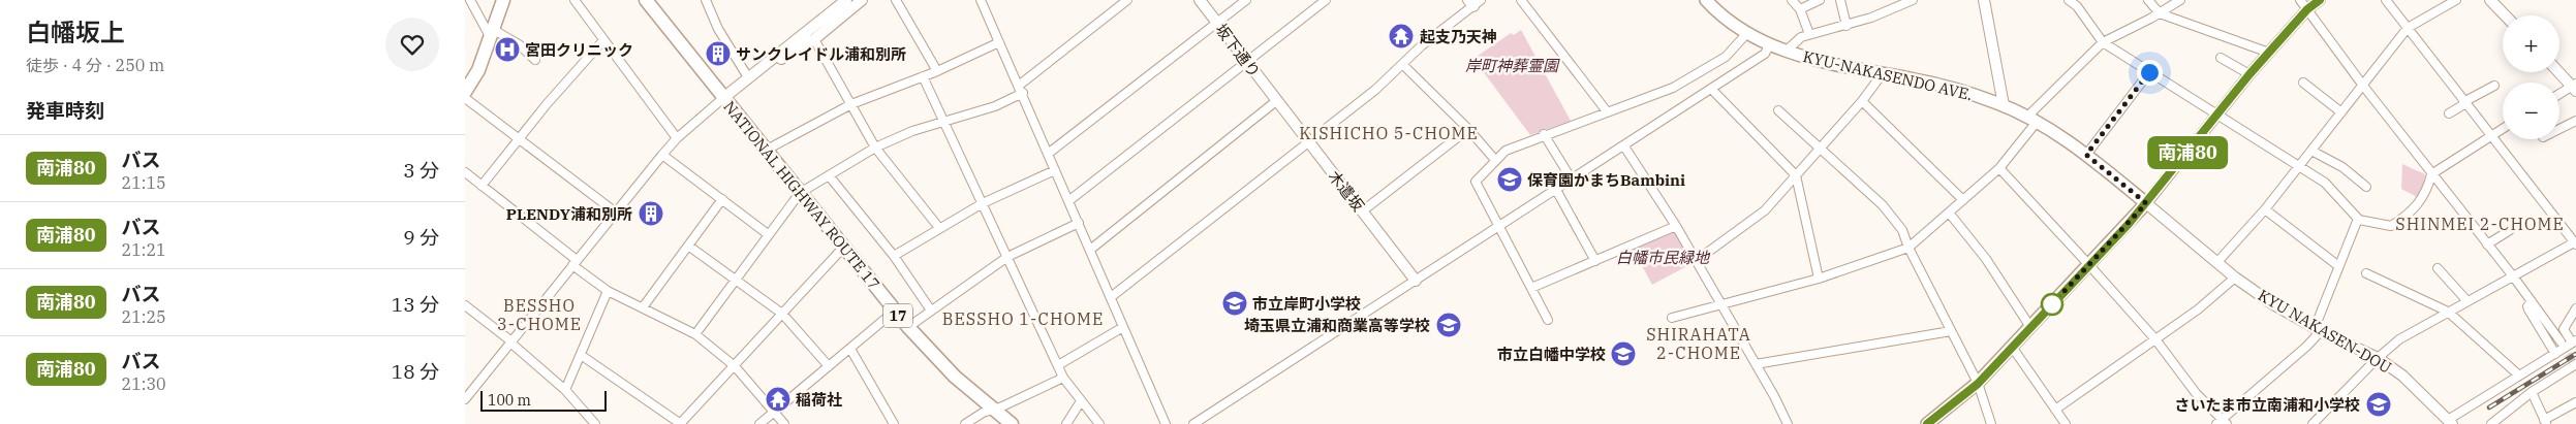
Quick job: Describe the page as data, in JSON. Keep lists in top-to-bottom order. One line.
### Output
{"streets":{"main road":["KYU-NAKASENDO AVE.","NATIONAL HIGHWAY ROUTE 17","17"],"street":["坂下通り","木遣坂","KYU NAKASEN-DOU"]},"crossings":[["坂下通り","木遣坂"],["KYU-NAKASENDO AVE.","KYU NAKASEN-DOU"]],"districts":["KISHICHO 5-CHOME","SHINMEI 2-CHOME","BESSHO 3-CHOME","BESSHO 1-CHOME","SHIRAHATA 2-CHOME"],"parks":["岸町神葬霊園","白幡市民緑地"],"places":{"temple":["起支乃天神","稲荷社"],"hospital":["宮田クリニック"],"building":["サンクレイドル浦和別所","PLENDY浦和別所"],"school or university":["保育園かまちBambini","市立岸町小学校","埼玉県立浦和商業高等学校","市立白幡中学校","さいたま市立南浦和小学校"]},"lines":["bus line 南浦80"],"scale_bar":"100 m","page":{"heading":[["白幡坂上","徒歩 · 4 分 · 250 m"],"発車時刻"],"on_map":"南浦80","map_buttons":["+","−"],"list":[{"mark":"南浦80","name":"バス","note":"21:15","value":"3 分"},{"mark":"南浦80","name":"バス","note":"21:21","value":"9 分"},{"mark":"南浦80","name":"バス","note":"21:25","value":"13 分"},{"mark":"南浦80","name":"バス","note":"21:30","value":"18 分"}],"scale":"100 m"}}
